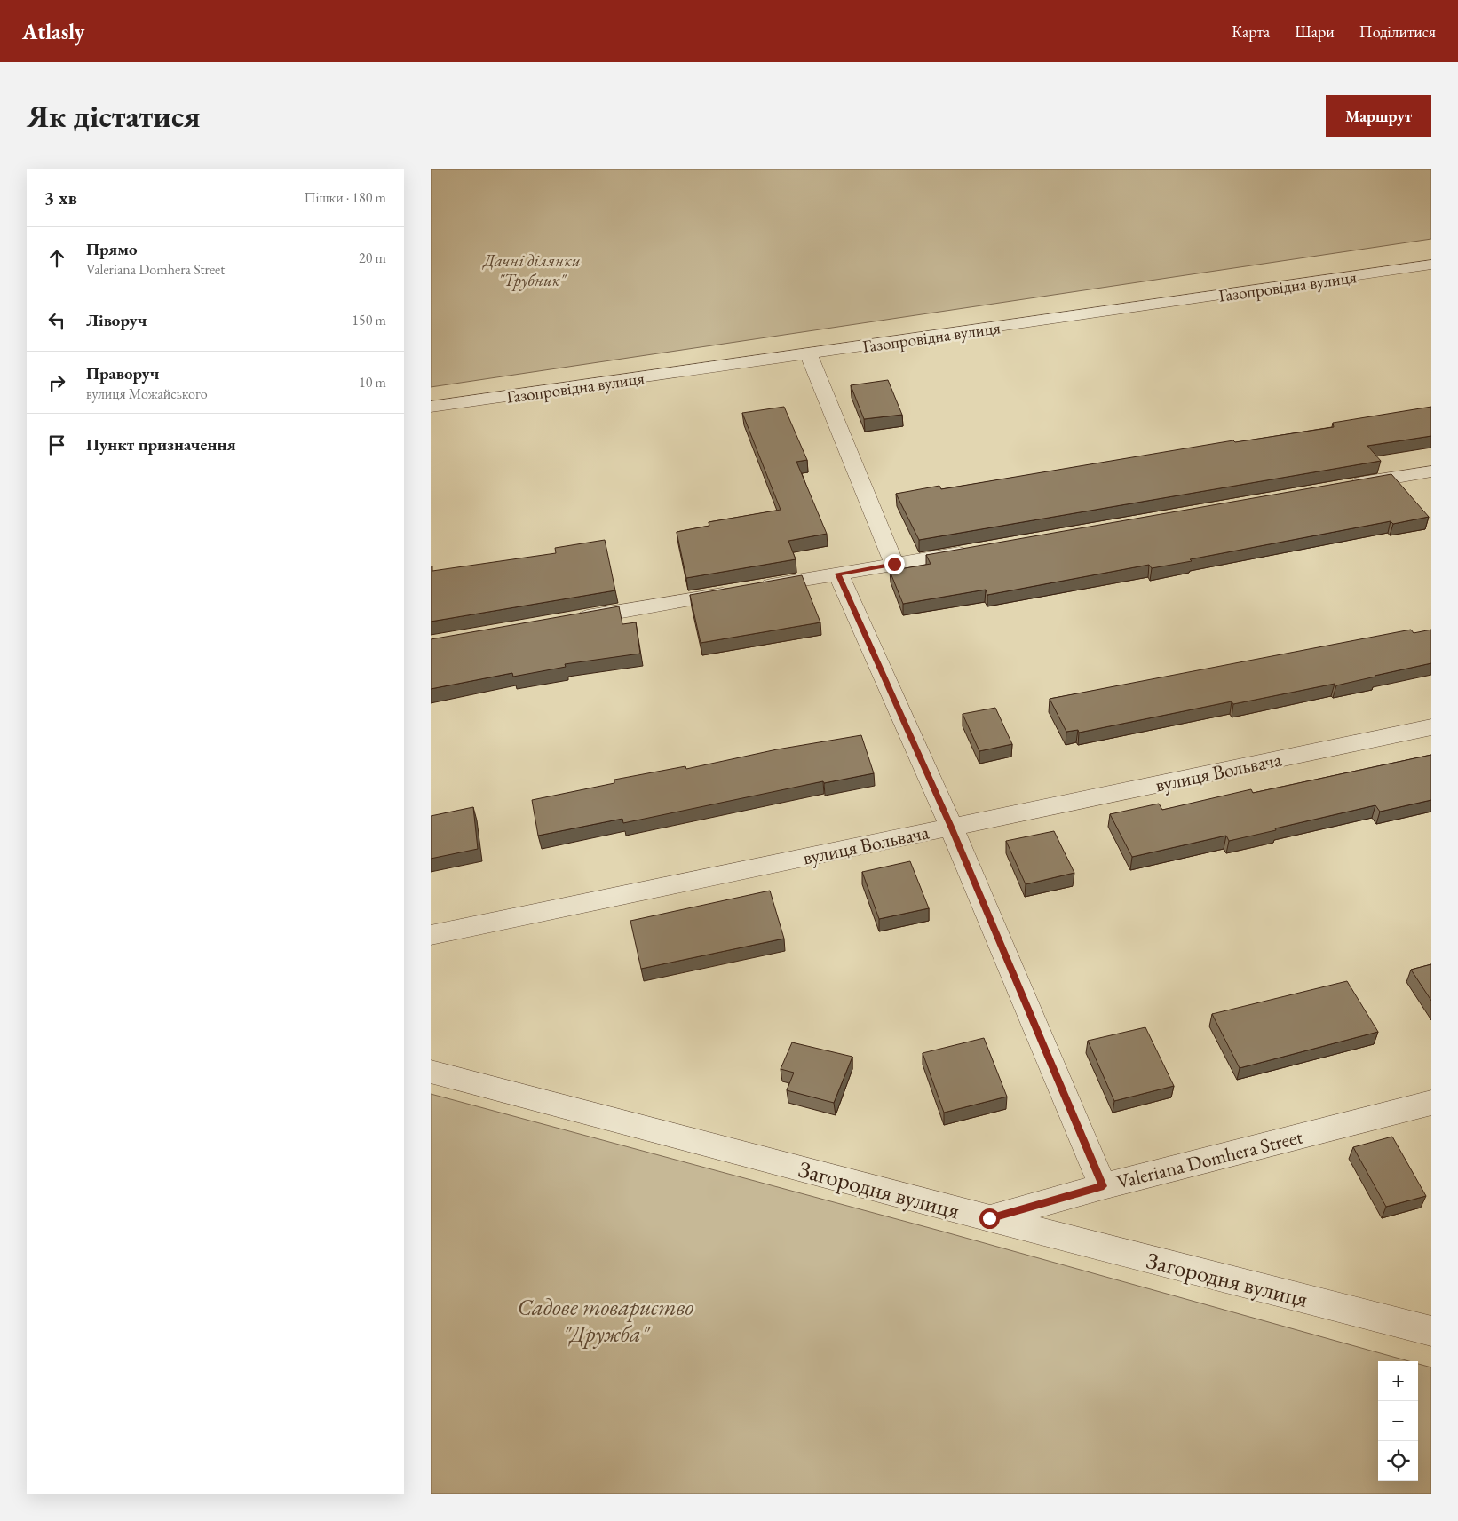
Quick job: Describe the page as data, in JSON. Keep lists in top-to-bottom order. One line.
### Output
{"streets":{"street":["Газопровідна вулиця","вулиця Вольвача","Valeriana Domhera Street","Загородня вулиця"]},"crossings":[["Valeriana Domhera Street","Загородня вулиця"]],"parks":["Дачні ділянки \"Трубник\"","Садове товариство \"Дружба\""],"page":{"header":"Atlasly","nav":["Карта","Шари","Поділитися"],"buttons":"Маршрут","title":"Як дістатися","heading":["3 хв","Пішки · 180 m"],"list":[["Прямо","Valeriana Domhera Street","20 m"],["Ліворуч","150 m"],["Праворуч","вулиця Можайського","10 m"],"Пункт призначення"],"map_buttons":["+","−"]}}
